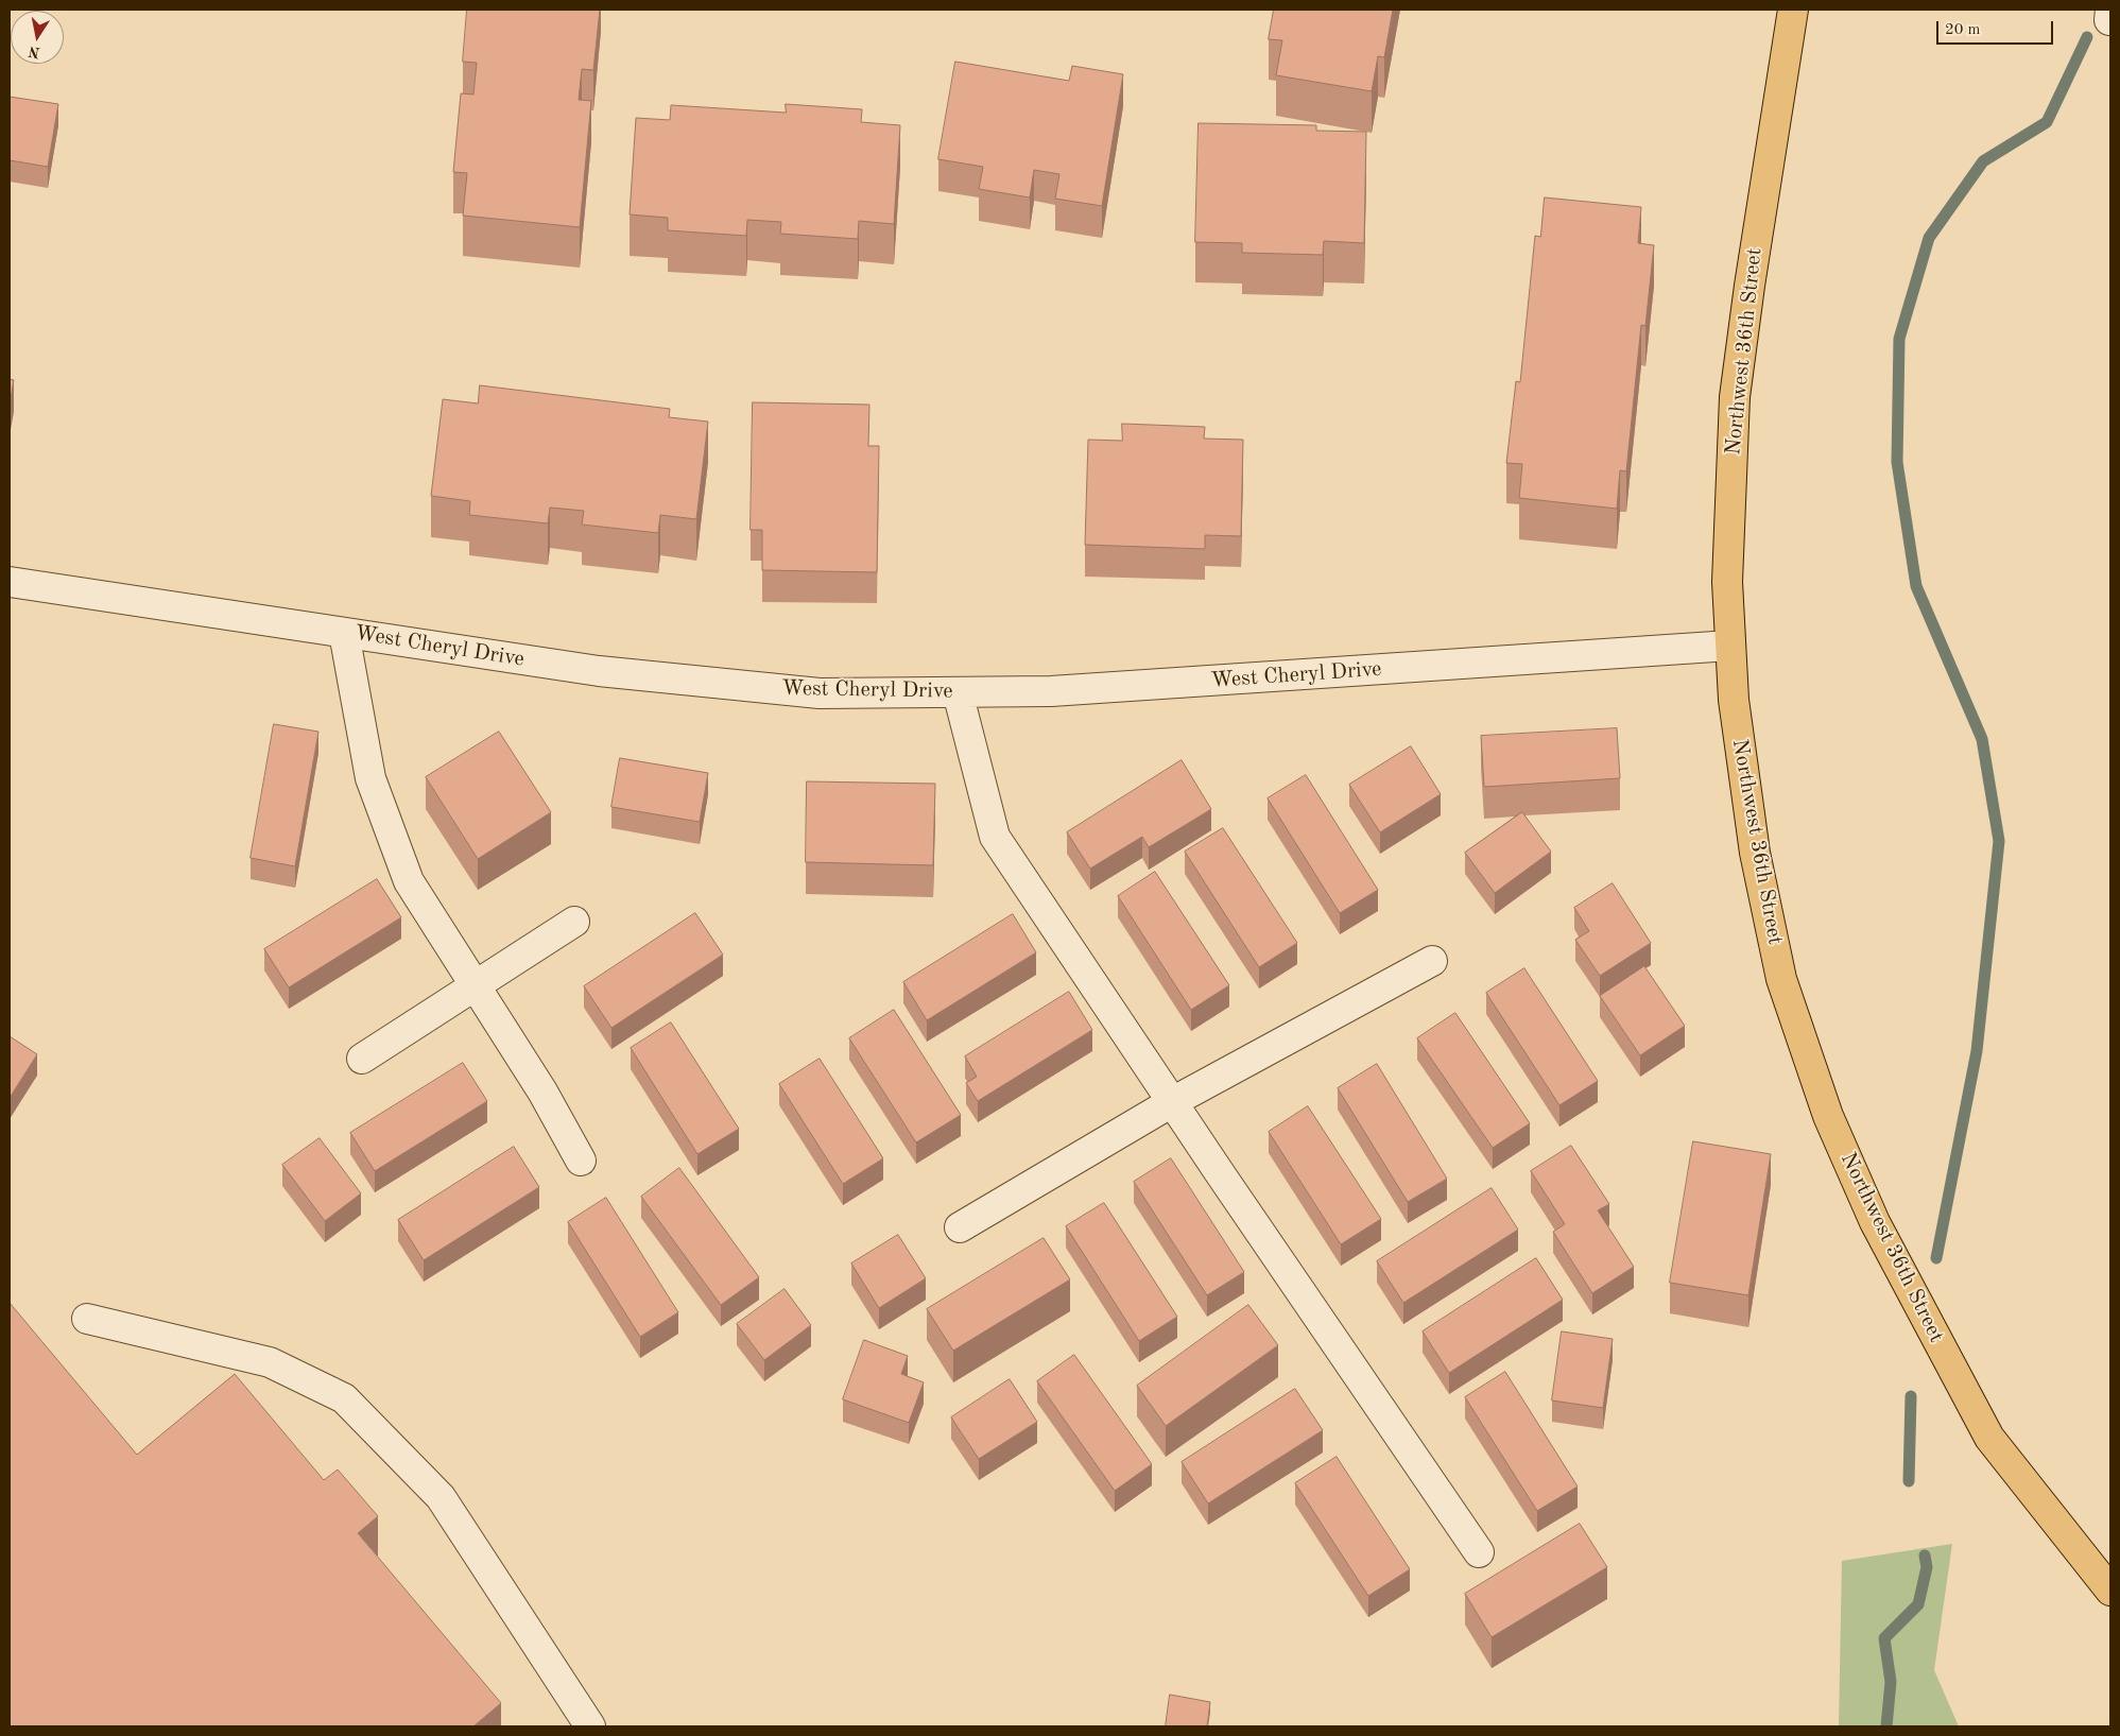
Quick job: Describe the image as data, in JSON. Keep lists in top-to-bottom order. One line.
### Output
{"streets":{"main road":["Northwest 36th Street"],"street":["West Cheryl Drive"]},"crossings":[["Northwest 36th Street","West Cheryl Drive"]],"scale_bar":"20 m","north":"bottom"}
